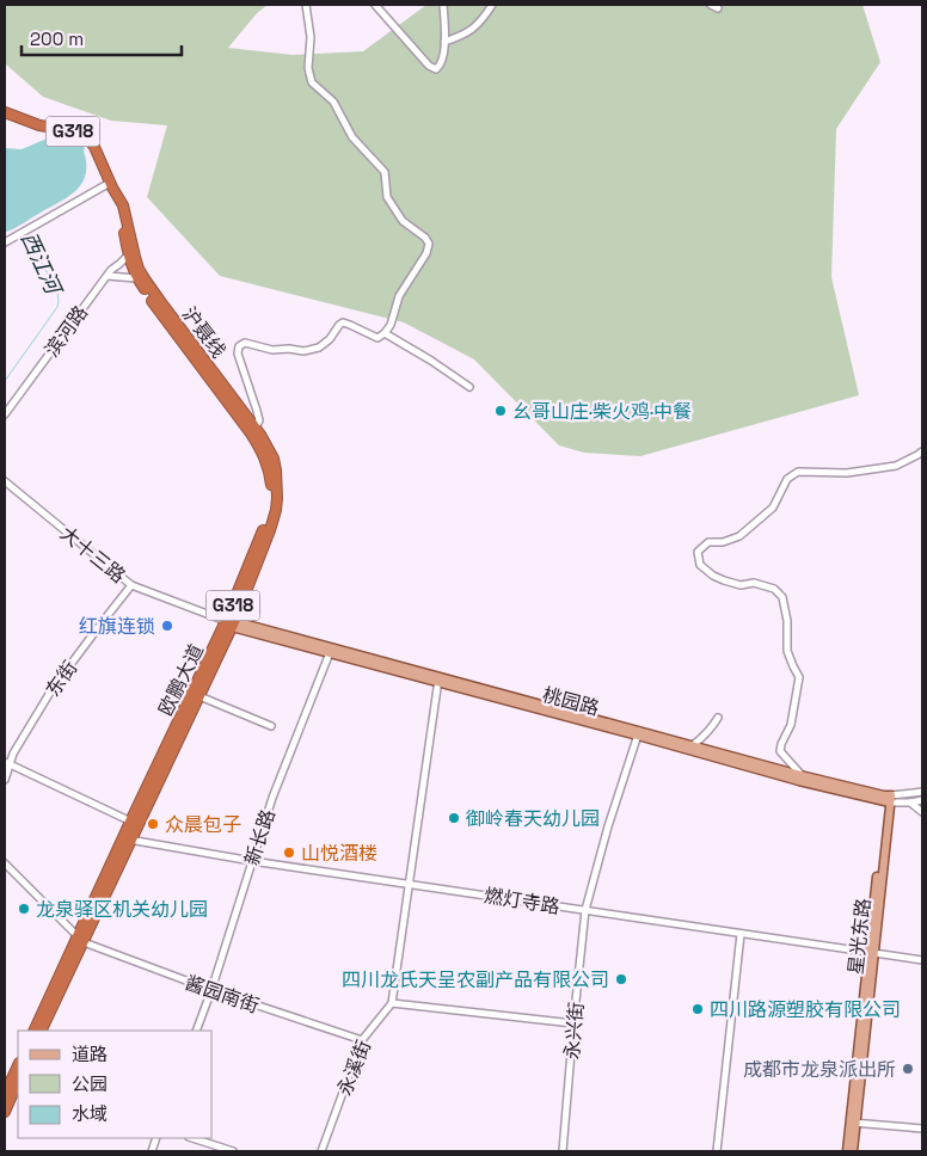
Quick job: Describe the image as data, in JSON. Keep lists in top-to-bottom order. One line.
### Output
{"streets":{"highway":["G318","沪聂线","欧鹏大道"],"main road":["桃园路","星光东路"],"street":["滨河路","大十三路","东街","新长路","燃灯寺路","酱园南街","永兴街","永溪街"]},"crossings":[["滨河路","沪聂线"],["滨河路","欧鹏大道"],["沪聂线","大十三路"],["沪聂线","欧鹏大道"],["沪聂线","桃园路"],["大十三路","东街"],["大十三路","欧鹏大道"],["大十三路","桃园路"],["欧鹏大道","桃园路"],["欧鹏大道","燃灯寺路"],["欧鹏大道","酱园南街"],["桃园路","新长路"],["桃园路","星光东路"],["桃园路","永兴街"],["桃园路","永溪街"],["新长路","燃灯寺路"],["新长路","酱园南街"],["燃灯寺路","星光东路"],["燃灯寺路","永兴街"],["燃灯寺路","永溪街"],["酱园南街","永溪街"]],"water":["西江河"],"places":["幺哥山庄·柴火鸡·中餐","红旗连锁","御岭春天幼儿园","众晨包子","山悦酒楼","龙泉驿区机关幼儿园","四川龙氏天呈农副产品有限公司","四川路源塑胶有限公司","成都市龙泉派出所"],"legend":["道路","公园","水域"],"scale_bar":"200 m"}
